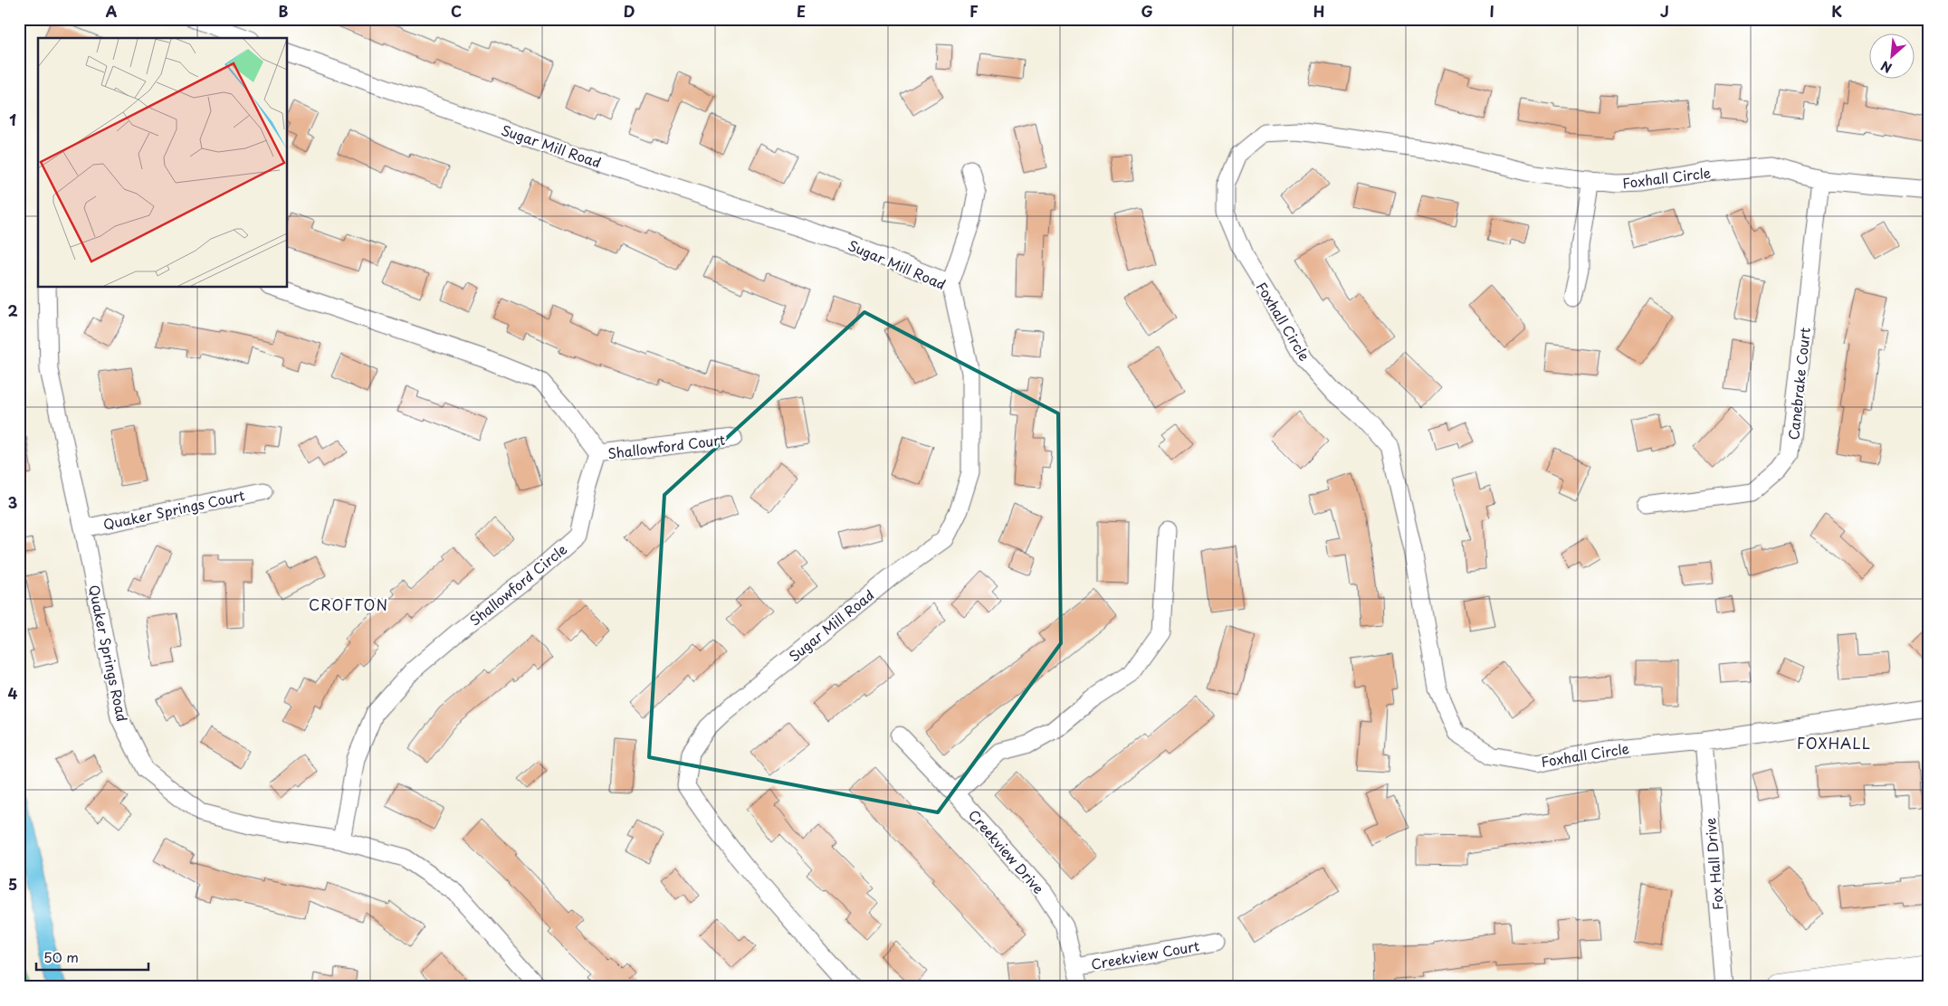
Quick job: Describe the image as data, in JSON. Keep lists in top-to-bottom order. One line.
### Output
{"streets":{"street":["Sugar Mill Road","Foxhall Circle","Canebrake Court","Shallowford Court","Quaker Springs Court","Shallowford Circle","Quaker Springs Road","Creekview Drive","Fox Hall Drive","Creekview Court"]},"crossings":[["Foxhall Circle","Canebrake Court"],["Foxhall Circle","Fox Hall Drive"],["Shallowford Court","Shallowford Circle"],["Quaker Springs Court","Quaker Springs Road"],["Shallowford Circle","Quaker Springs Road"],["Creekview Drive","Creekview Court"]],"districts":["CROFTON","FOXHALL"],"scale_bar":"50 m","north":"bottom left","grid":{"columns":["A","B","C","D","E","F","G","H","I","J","K"],"rows":["1","2","3","4","5"]}}
